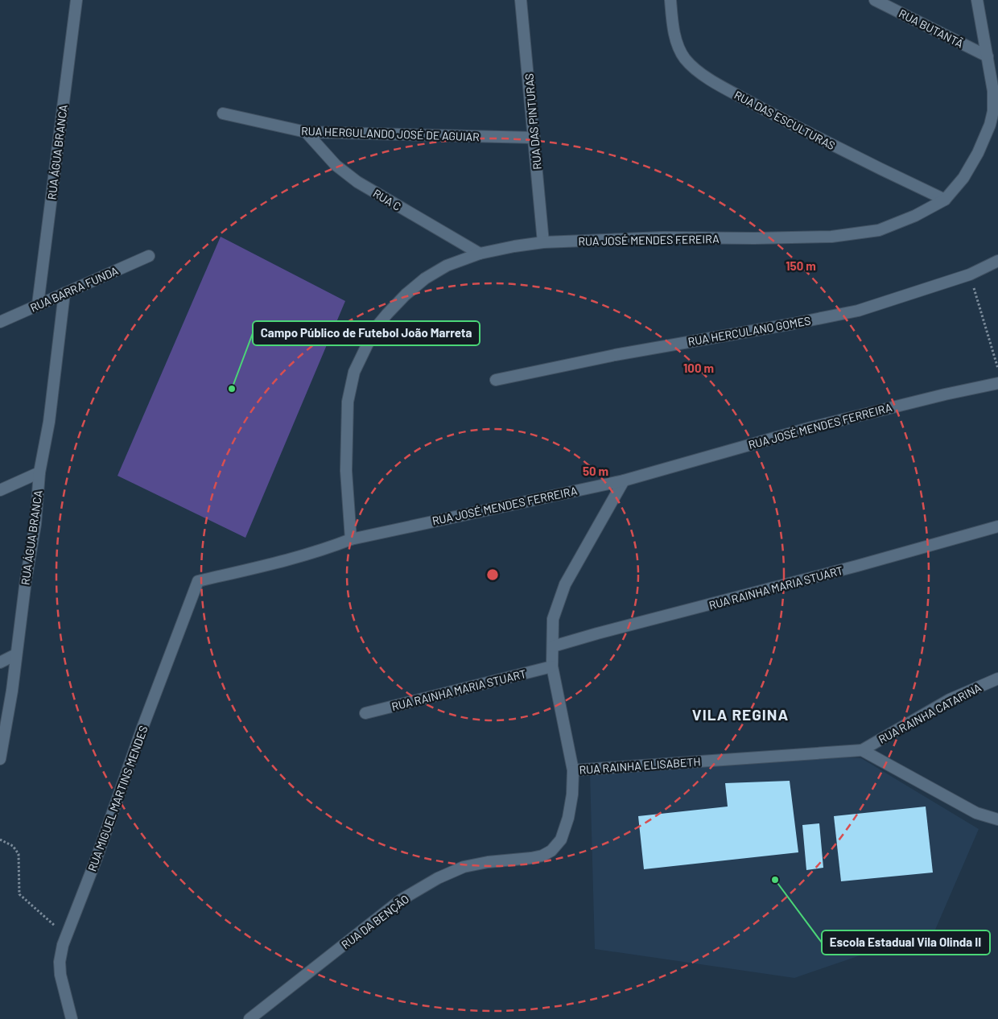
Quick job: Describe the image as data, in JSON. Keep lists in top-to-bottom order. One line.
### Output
{"streets":{"street":["RUA BUTANTÃ","RUA DAS ESCULTURAS","RUA DAS PINTURAS","RUA HERGULANDO JOSÉ DE AGUIAR","RUA ÁGUA BRANCA","RUA C","RUA JOSÉ MENDES FEREIRA","RUA BARRA FUNDA","RUA HERCULANO GOMES","RUA JOSÉ MENDES FERREIRA","RUA RAINHA MARIA STUART","RUA RAINHA CATARINA","RUA RAINHA ELISABETH","RUA MIGUEL MARTINS MENDES","RUA DA BENÇÃO"]},"crossings":[["RUA BUTANTÃ","RUA JOSÉ MENDES FEREIRA"],["RUA DAS ESCULTURAS","RUA JOSÉ MENDES FEREIRA"],["RUA DAS PINTURAS","RUA HERGULANDO JOSÉ DE AGUIAR"],["RUA DAS PINTURAS","RUA JOSÉ MENDES FEREIRA"],["RUA HERGULANDO JOSÉ DE AGUIAR","RUA C"],["RUA ÁGUA BRANCA","RUA BARRA FUNDA"],["RUA C","RUA JOSÉ MENDES FEREIRA"],["RUA JOSÉ MENDES FEREIRA","RUA JOSÉ MENDES FERREIRA"],["RUA JOSÉ MENDES FERREIRA","RUA RAINHA ELISABETH"],["RUA JOSÉ MENDES FERREIRA","RUA MIGUEL MARTINS MENDES"],["RUA RAINHA MARIA STUART","RUA RAINHA ELISABETH"],["RUA RAINHA CATARINA","RUA RAINHA ELISABETH"],["RUA RAINHA ELISABETH","RUA DA BENÇÃO"]],"districts":["VILA REGINA"],"places":["Campo Público de Futebol João Marreta","Escola Estadual Vila Olinda II"],"rings":["150 m","100 m","50 m"]}
